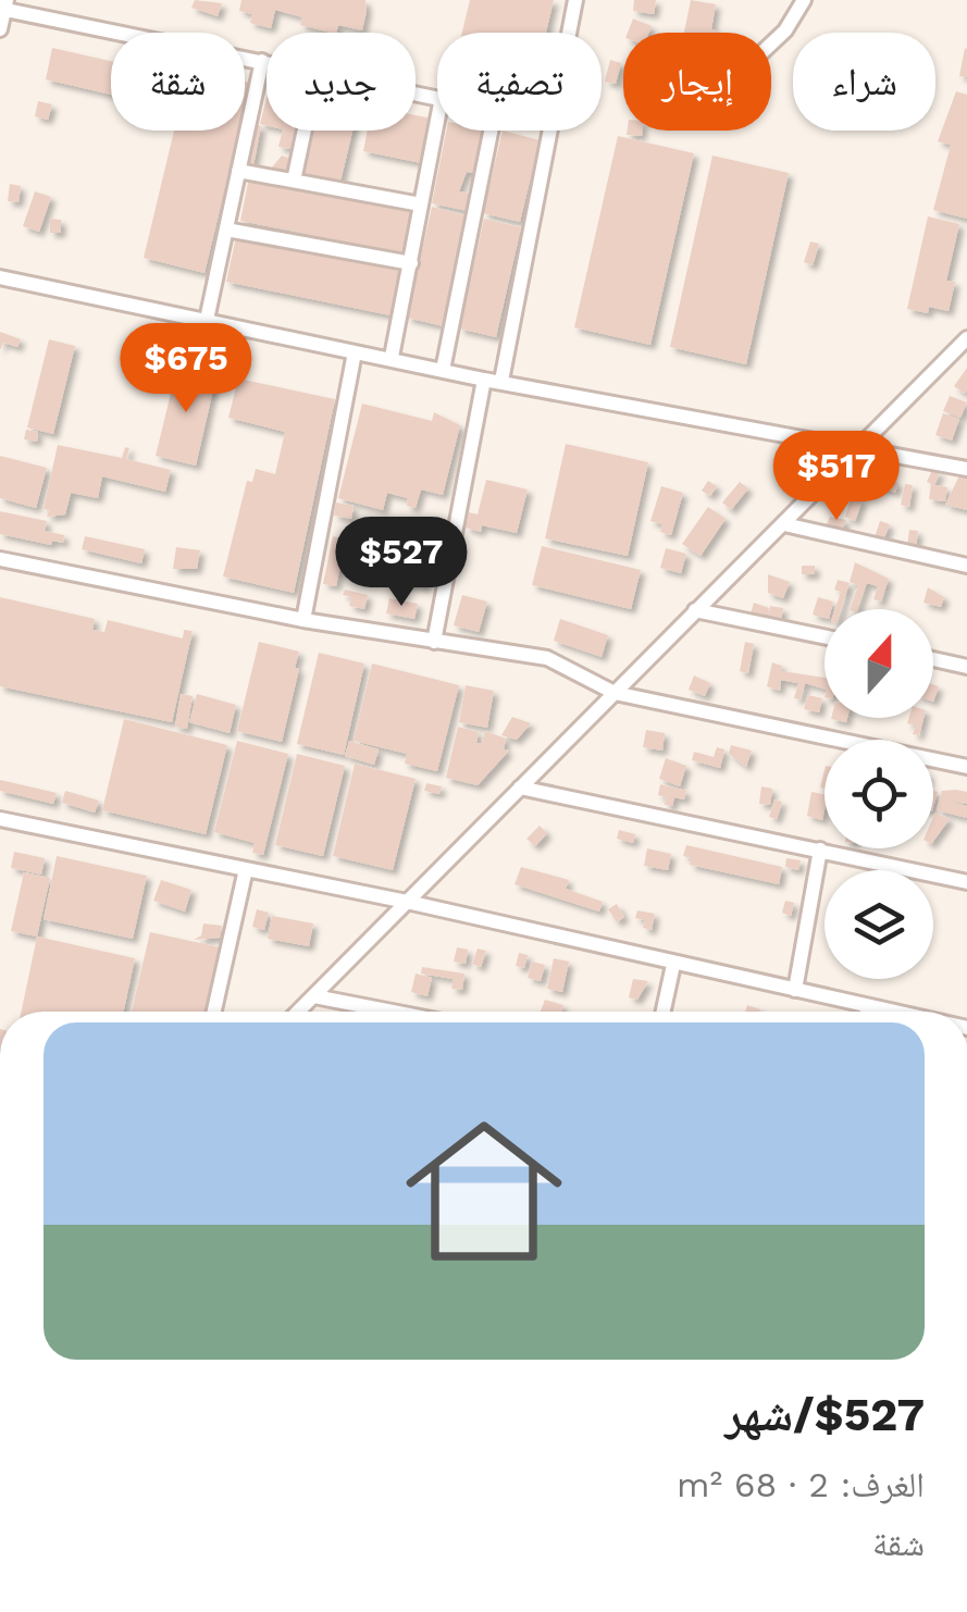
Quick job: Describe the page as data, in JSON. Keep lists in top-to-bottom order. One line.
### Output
{"north":"top","page":{"chip":["شراء","إيجار","تصفية","جديد","شقة"],"price":["$675","$517","$527"],"list":[{"name":"$527/شهر","note":"الغرف: 2 · 68 m² · شقة"}]}}
